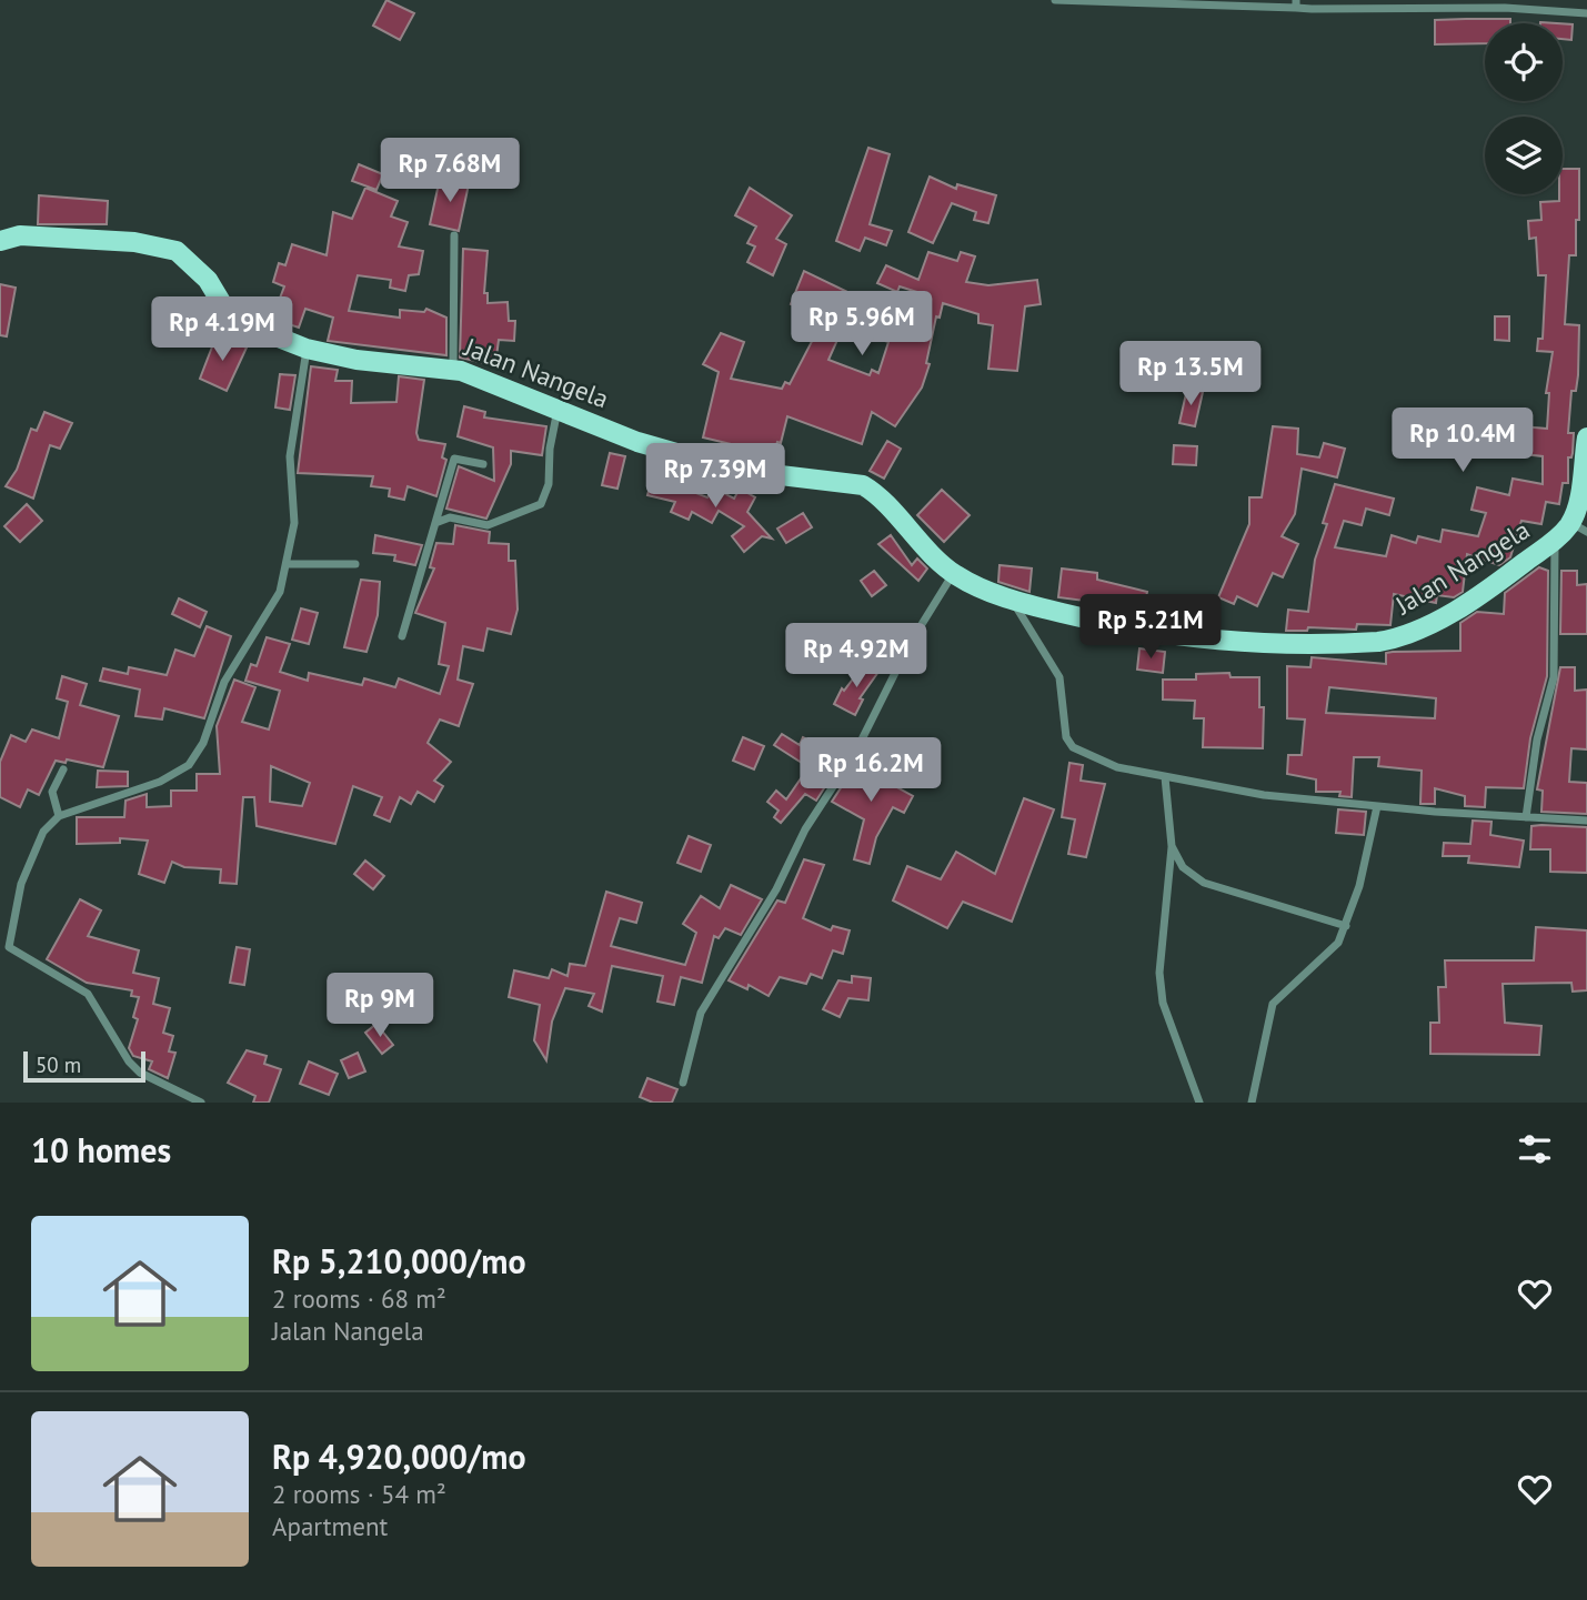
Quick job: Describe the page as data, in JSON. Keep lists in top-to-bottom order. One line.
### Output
{"streets":{"main road":["Jalan Nangela"]},"scale_bar":"50 m","page":{"price":["Rp 7.68M","Rp 5.96M","Rp 4.19M","Rp 13.5M","Rp 10.4M","Rp 7.39M","Rp 5.21M","Rp 4.92M","Rp 16.2M","Rp 9M"],"scale":"50 m","heading":"10 homes","list":[{"name":"Rp 5,210,000/mo","note":"2 rooms · 68 m² · Jalan Nangela"},{"name":"Rp 4,920,000/mo","note":"2 rooms · 54 m² · Apartment"}]}}
